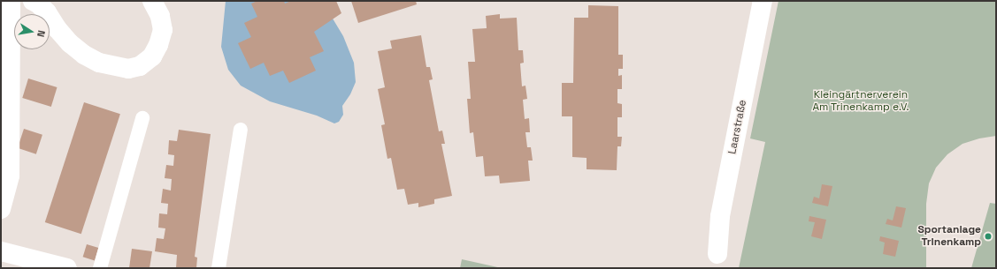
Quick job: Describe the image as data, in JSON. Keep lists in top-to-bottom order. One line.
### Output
{"streets":{"street":["Laarstraße"]},"parks":["Kleingärtnerverein Am Trinenkamp e.V."],"places":["Sportanlage Trinenkamp"],"north":"right"}
